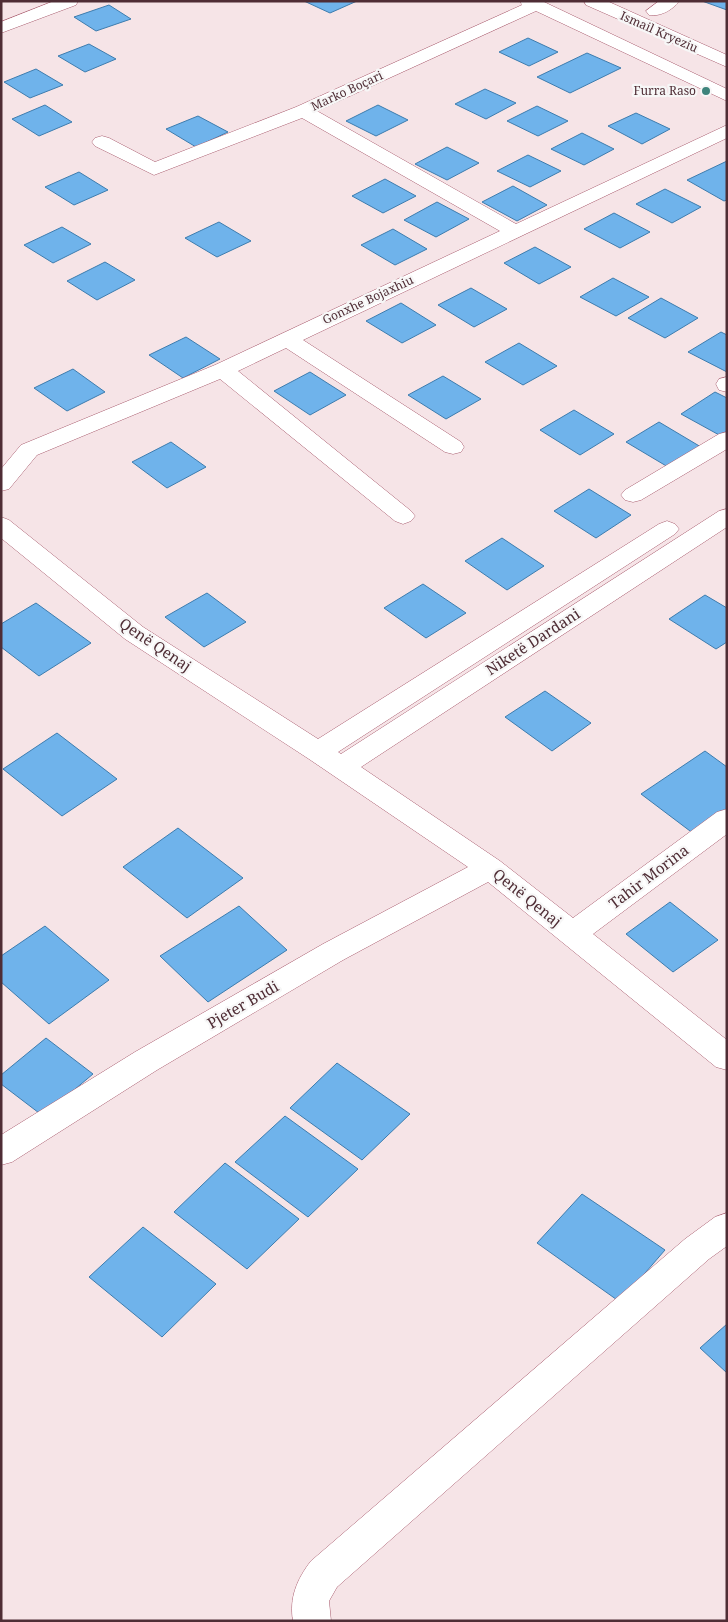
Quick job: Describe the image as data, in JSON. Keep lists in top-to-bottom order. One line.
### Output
{"streets":{"street":["Ismail Kryeziu","Marko Boçari","Gonxhe Bojaxhiu","Niketë Dardani","Qenë Qenaj","Tahir Morina","Pjeter Budi"]},"crossings":[["Niketë Dardani","Qenë Qenaj"],["Qenë Qenaj","Tahir Morina"],["Qenë Qenaj","Pjeter Budi"]],"places":["Furra Raso"]}
